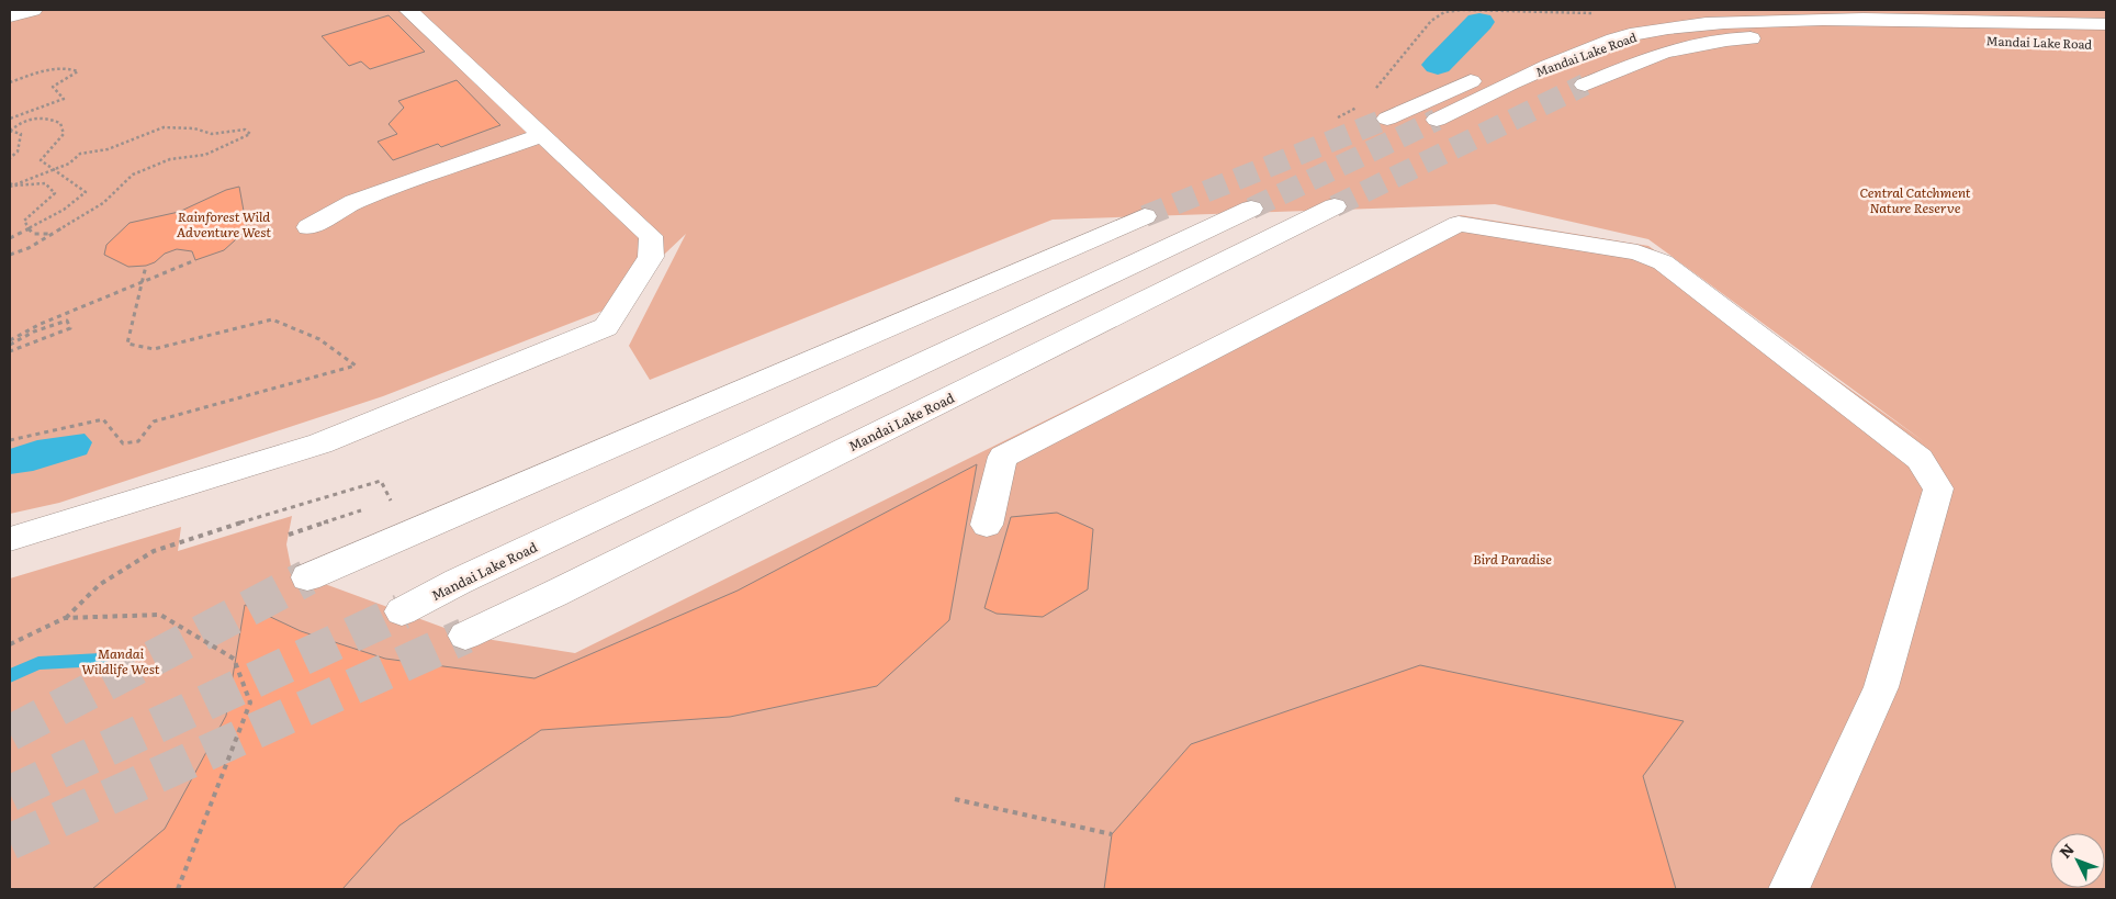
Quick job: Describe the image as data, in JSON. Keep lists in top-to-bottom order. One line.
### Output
{"streets":{"street":["Mandai Lake Road"]},"parks":["Central Catchment Nature Reserve","Rainforest Wild Adventure West","Bird Paradise","Mandai Wildlife West"],"north":"top left"}
